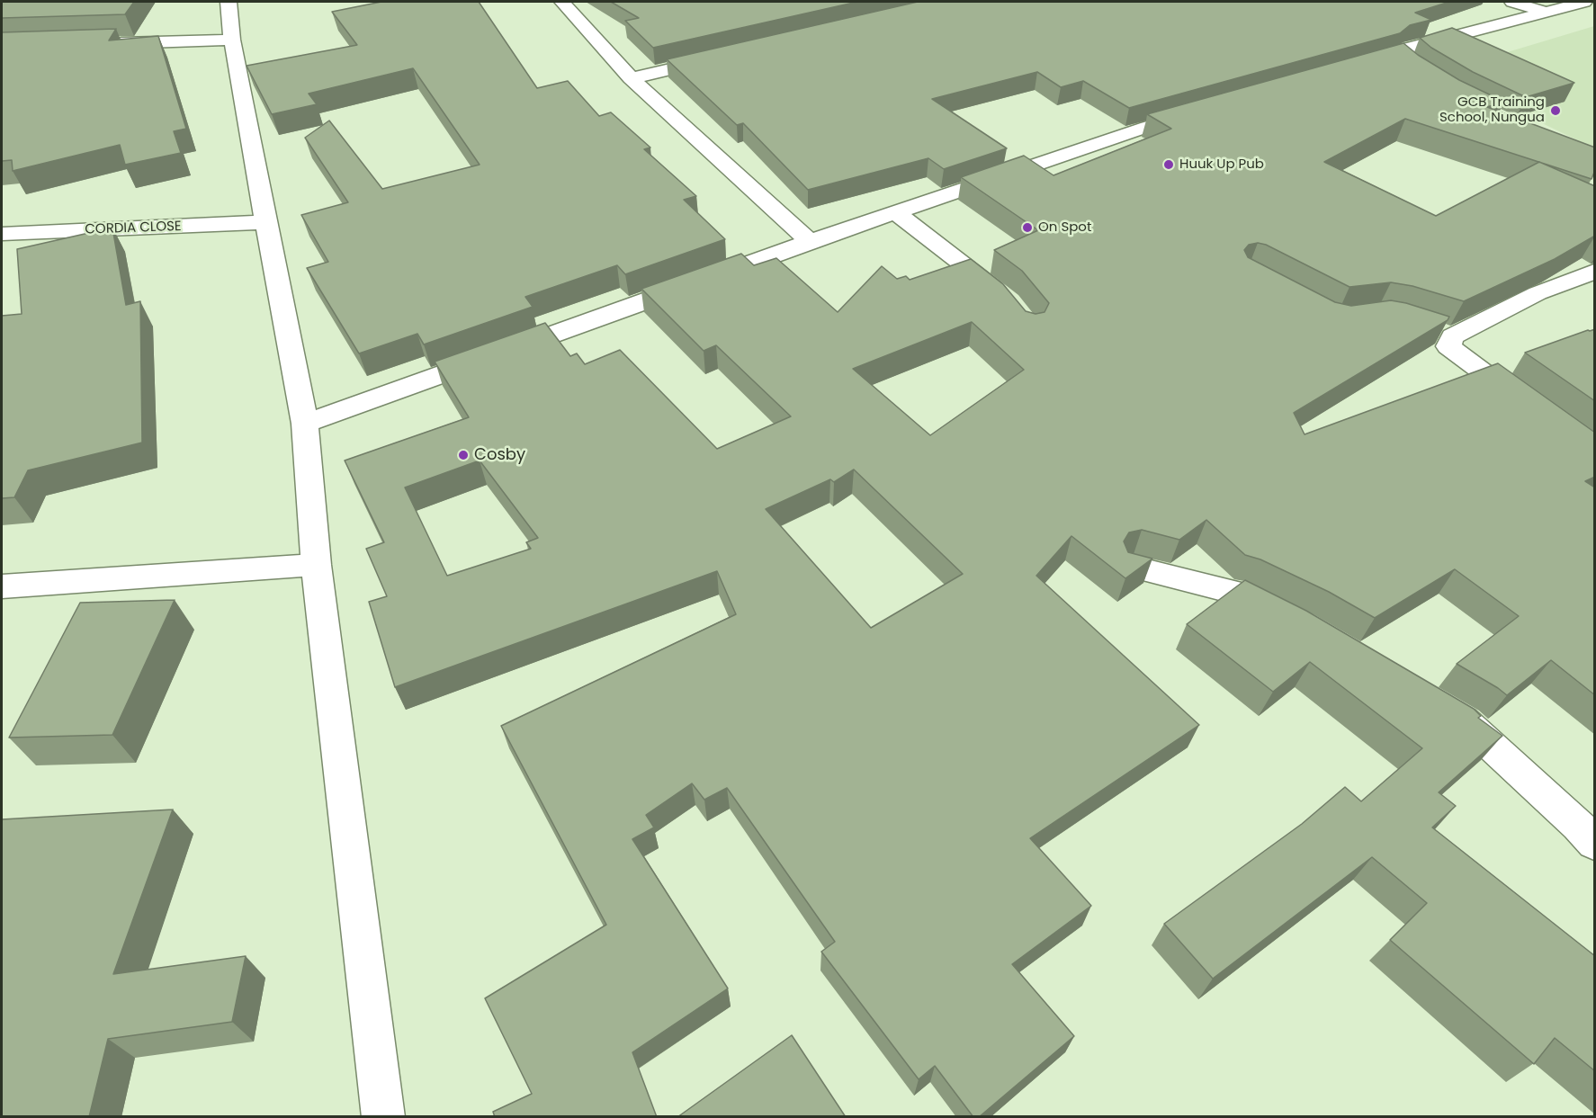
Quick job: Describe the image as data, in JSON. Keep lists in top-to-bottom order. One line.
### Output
{"streets":{"street":["CORDIA CLOSE"]},"places":["GCB Training School, Nungua","Huuk Up Pub","On Spot","Cosby"]}
